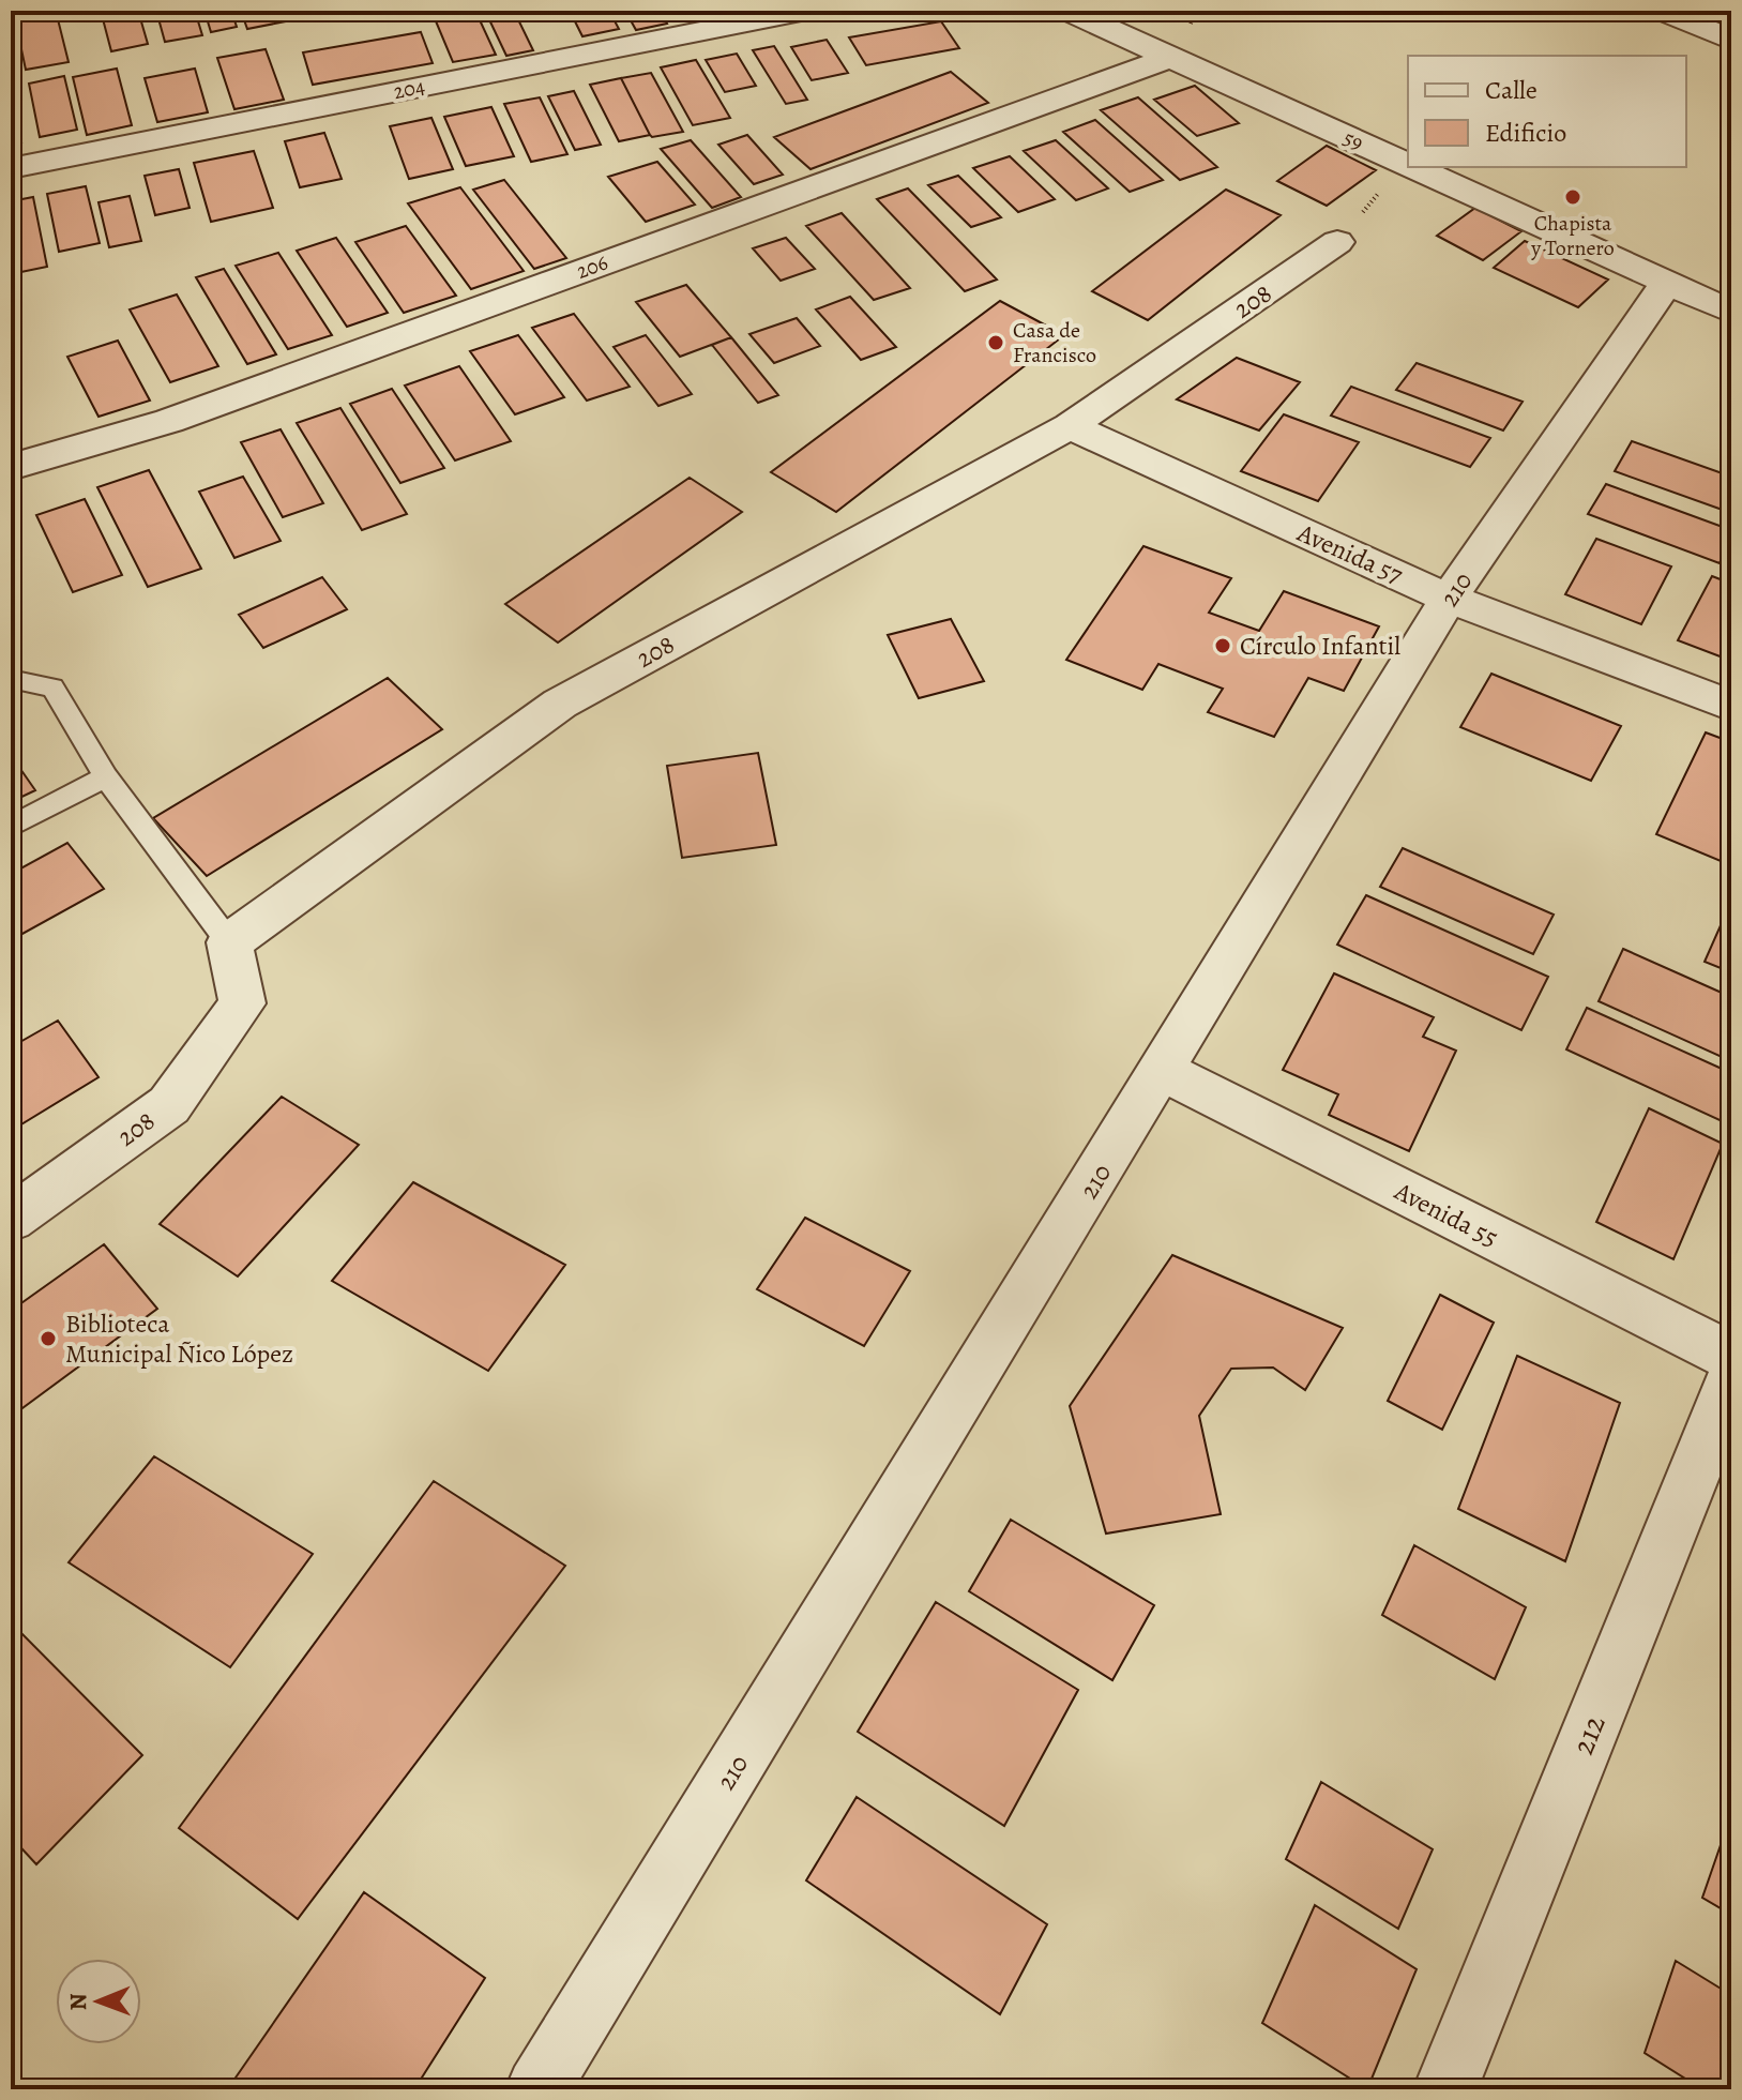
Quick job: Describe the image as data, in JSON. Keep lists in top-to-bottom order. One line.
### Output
{"streets":{"street":["204","59","206","208","Avenida 57","210","Avenida 55","212"]},"crossings":[["59","206"],["59","210"],["208","Avenida 57"],["Avenida 57","210"],["210","Avenida 55"]],"places":["Chapista y Tornero","Casa de Francisco","Círculo Infantil","Biblioteca Municipal Ñico López"],"legend":["Calle","Edificio"],"north":"left"}
